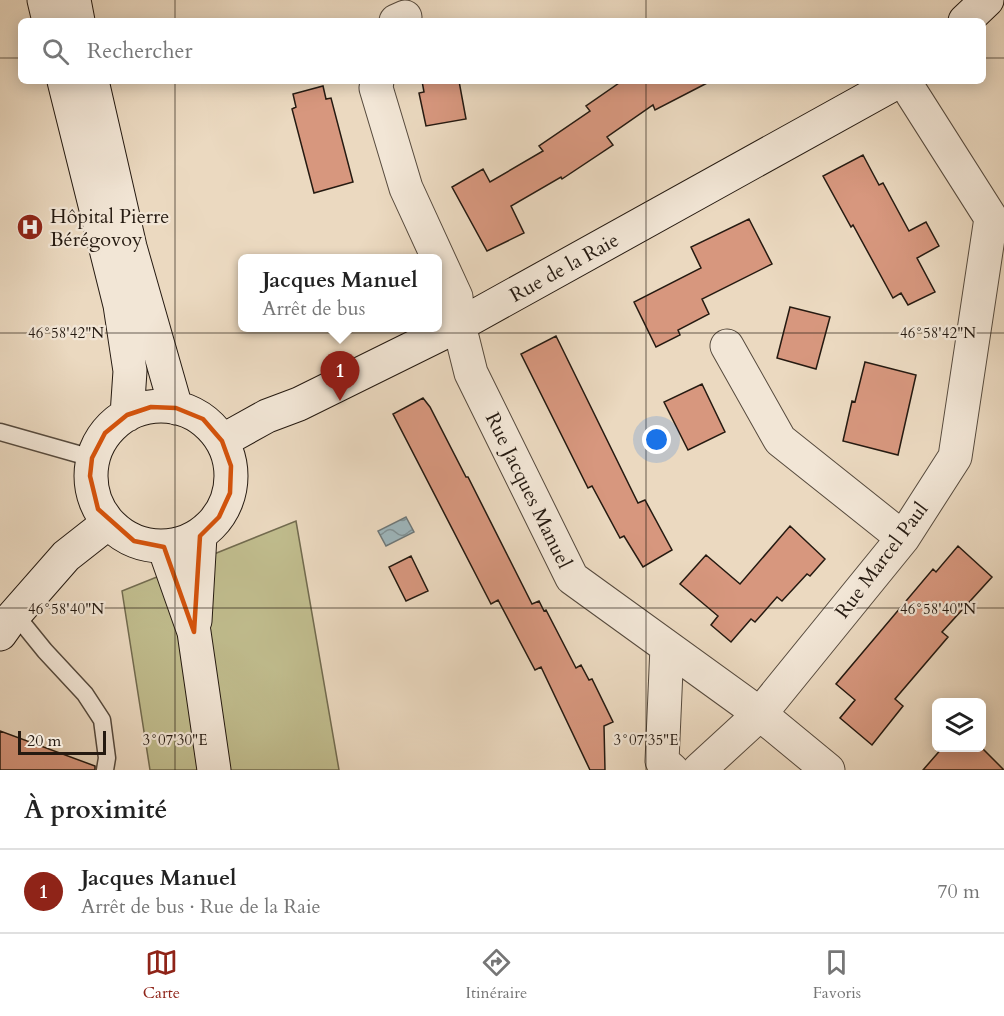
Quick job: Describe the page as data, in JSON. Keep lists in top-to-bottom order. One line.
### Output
{"streets":{"street":["Rue de la Raie","Rue Jacques Manuel","Rue Marcel Paul"]},"crossings":[["Rue de la Raie","Rue Jacques Manuel"],["Rue Jacques Manuel","Rue Marcel Paul"]],"places":{"hospital":["Hôpital Pierre Bérégovoy"]},"scale_bar":"20 m","page":{"search":"Rechercher","popup":["Jacques Manuel","Arrêt de bus"],"pins":"1","scale":"20 m","heading":"À proximité","list":[{"mark":"1","name":"Jacques Manuel","note":"Arrêt de bus · Rue de la Raie","value":"70 m"}],"nav":["Carte","Itinéraire","Favoris"]},"coordinates":["46°58'42\"N","46°58'40\"N","3°07'30\"E","3°07'35\"E"]}
